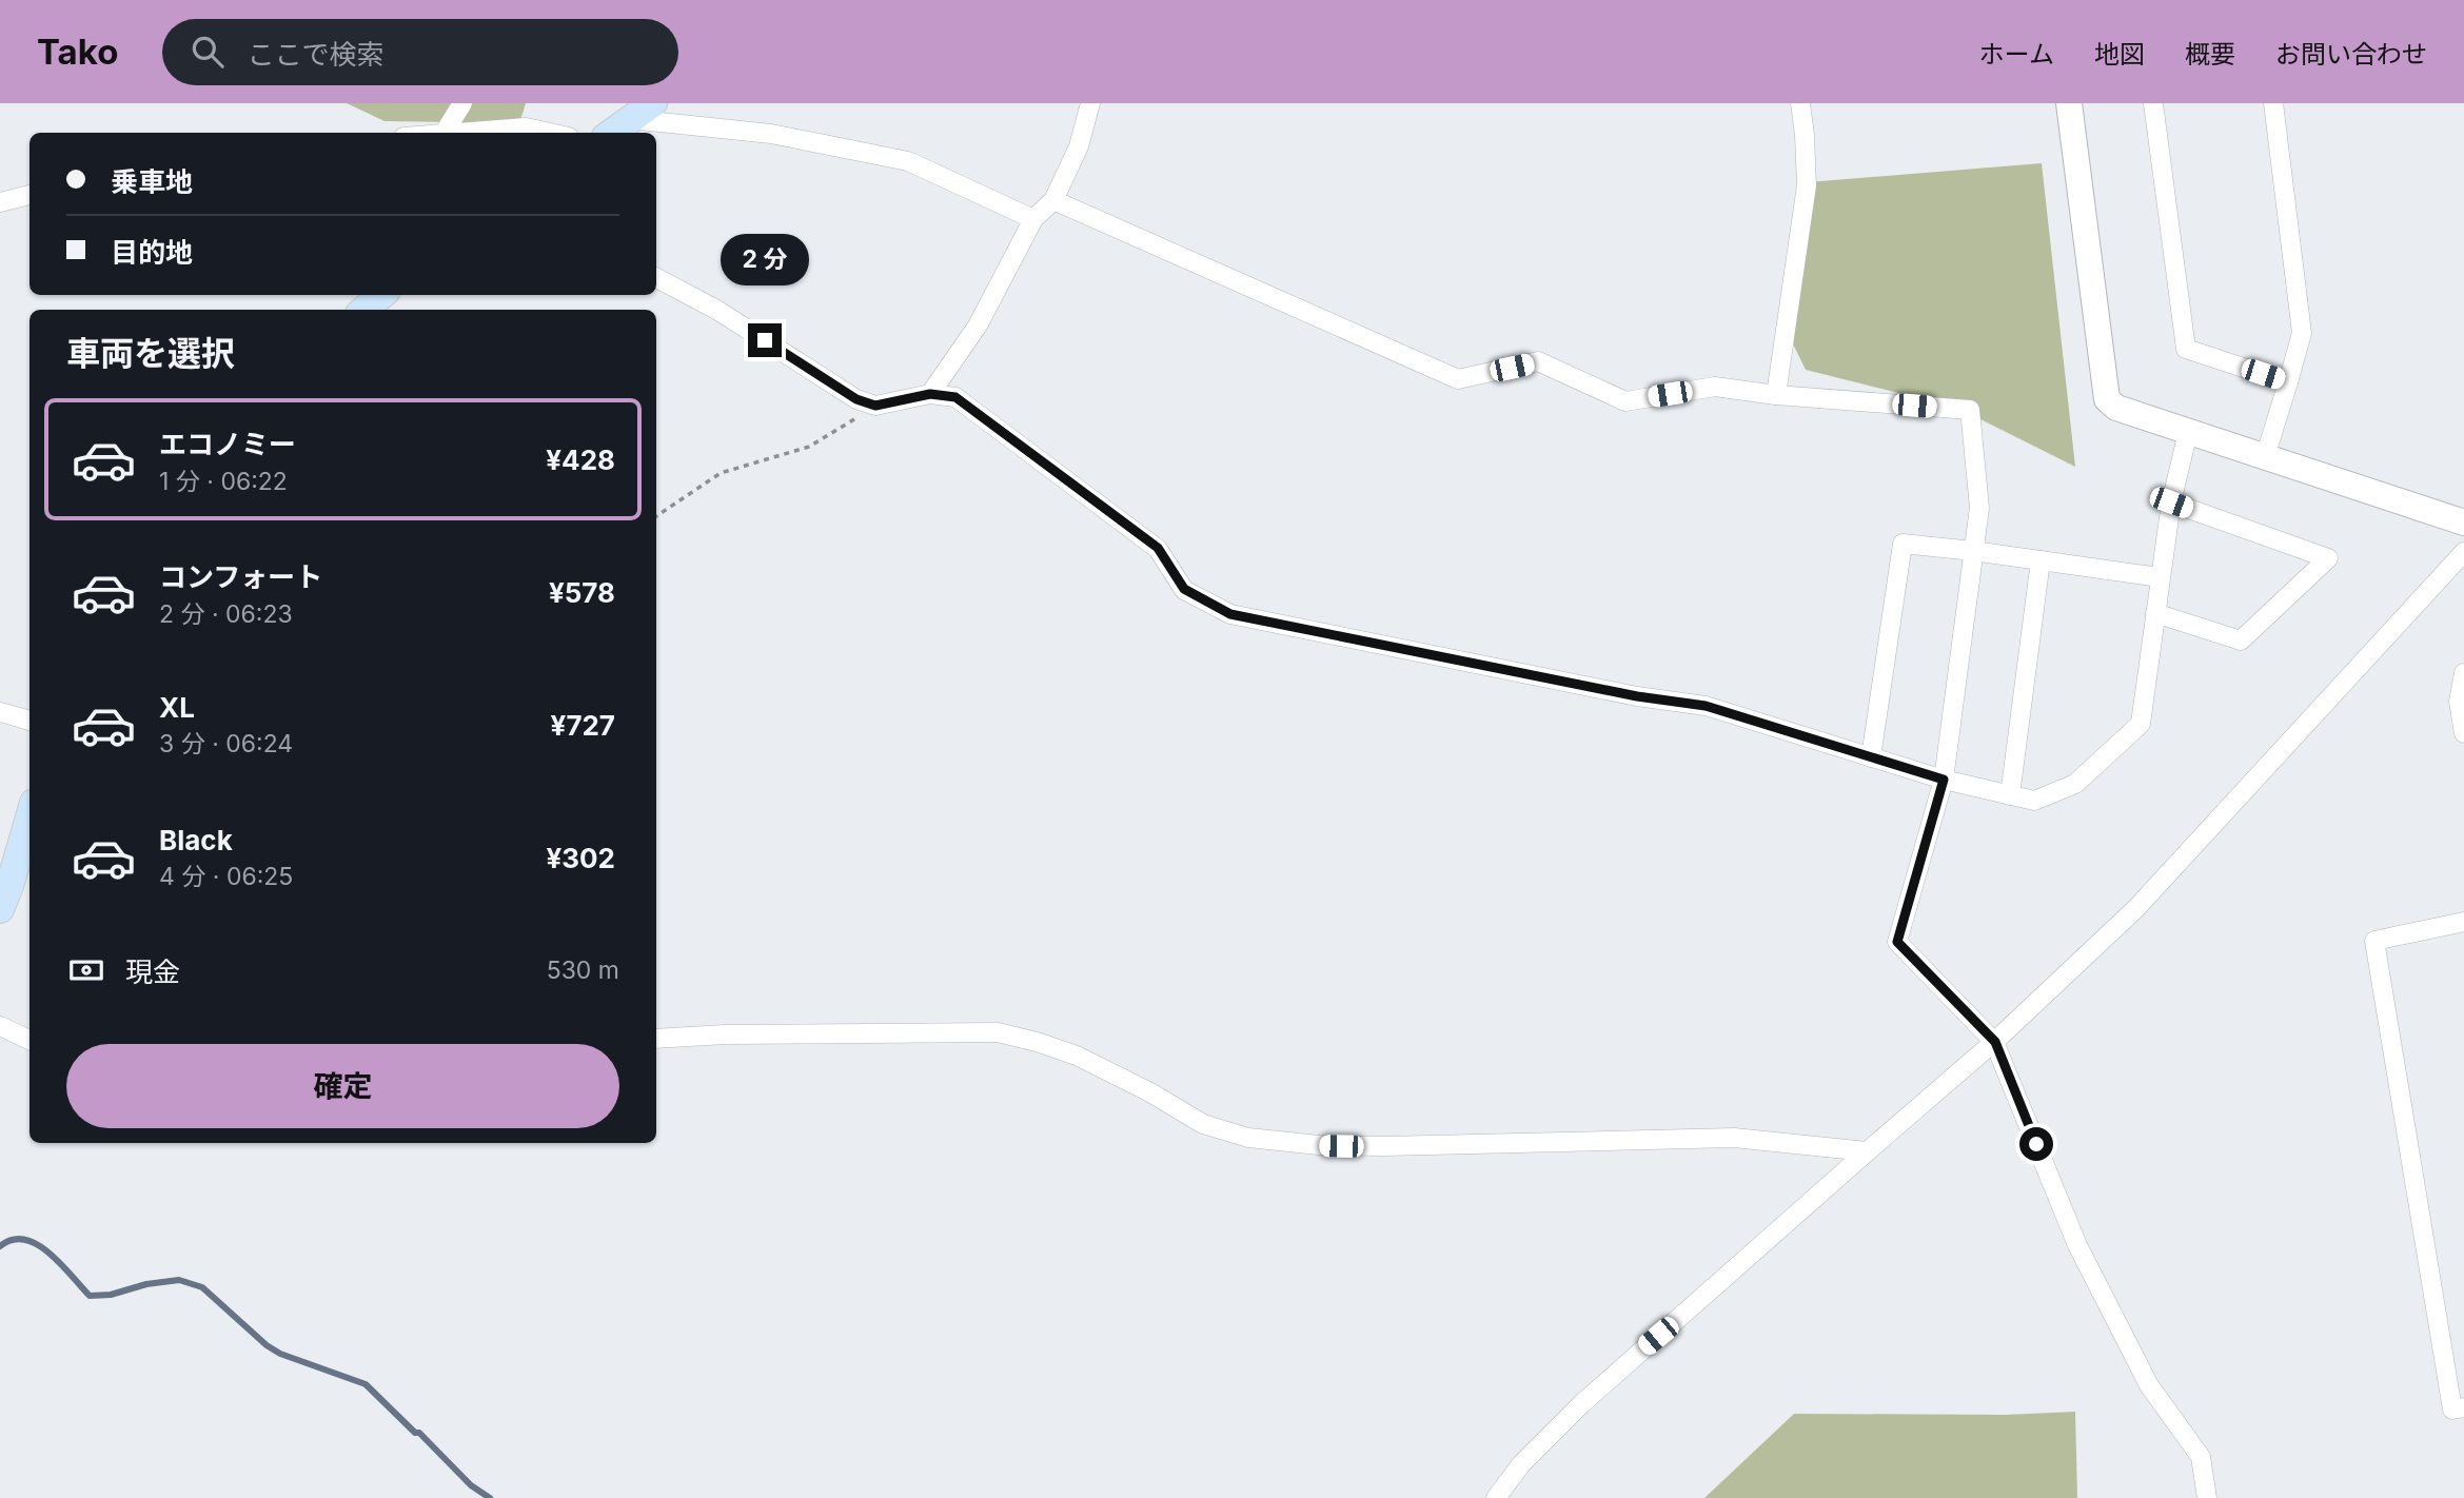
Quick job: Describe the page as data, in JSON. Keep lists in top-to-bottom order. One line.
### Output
{"page":{"header":"Tako","search":"ここで検索","nav":["ホーム","地図","概要","お問い合わせ"],"banner":["乗車地","目的地"],"bubble":"2 分","heading":"車両を選択","list":[{"name":"エコノミー","note":"1 分 · 06:22","value":"¥428"},{"name":"コンフォート","note":"2 分 · 06:23","value":"¥578"},{"name":"XL","note":"3 分 · 06:24","value":"¥727"},{"name":"Black","note":"4 分 · 06:25","value":"¥302"}],"pay":["現金","530 m"],"buttons":"確定"}}
